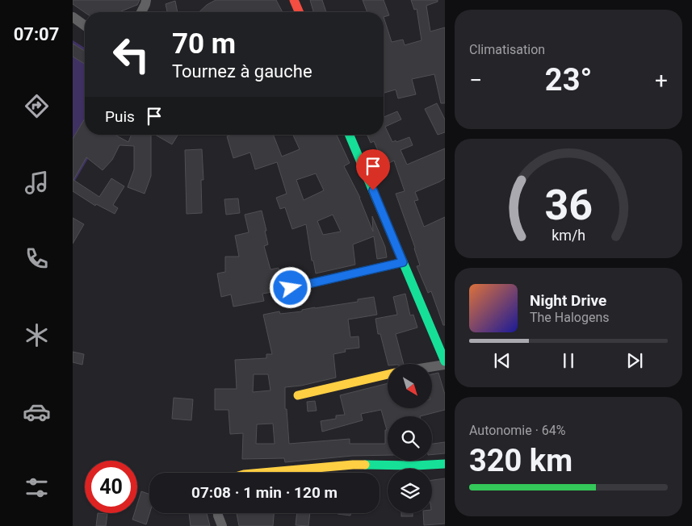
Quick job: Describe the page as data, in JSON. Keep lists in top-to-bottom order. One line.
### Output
{"north":"bottom right","page":{"tabs":"07:07","tile":["Climatisation",["Autonomie · 64%","320 km"]],"turn":["70 m","Tournez à gauche"],"heat":["−","23°","+"],"then":"Puis","song":["Night Drive","The Halogens"],"limit":"40","trip":"07:08 · 1 min · 120 m","gauge":["36","km/h"]}}
